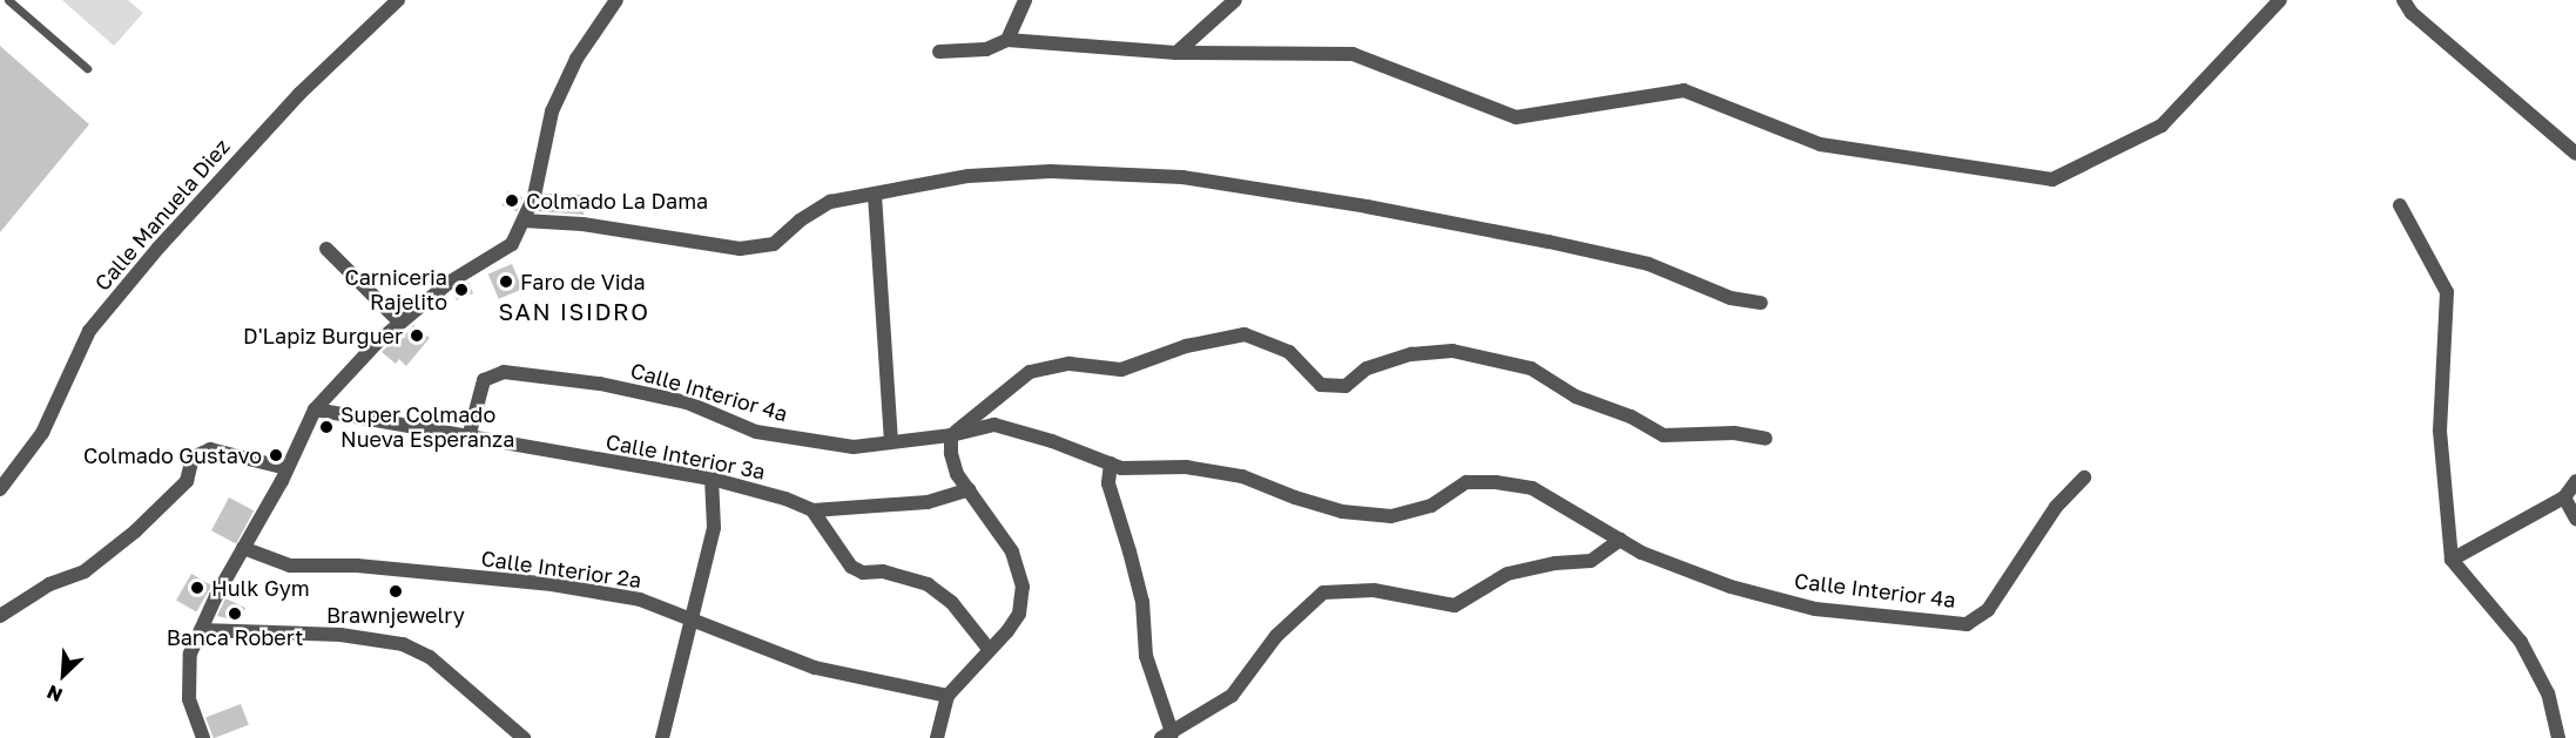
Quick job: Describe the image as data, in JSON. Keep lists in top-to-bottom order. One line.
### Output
{"streets":{"street":["Calle Manuela Diez","Calle Interior 4ª","Calle Interior 3ª","Calle Interior 2ª"]},"crossings":[["Calle Interior 4ª","Calle Interior 3ª"]],"districts":["SAN ISIDRO"],"places":["Colmado La Dama","Faro de Vida","Carniceria Rajelito","D'Lapiz Burguer","Super Colmado Nueva Esperanza","Colmado Gustavo","Hulk Gym","Brawnjewelry","Banca Robert"],"north":"bottom left"}
